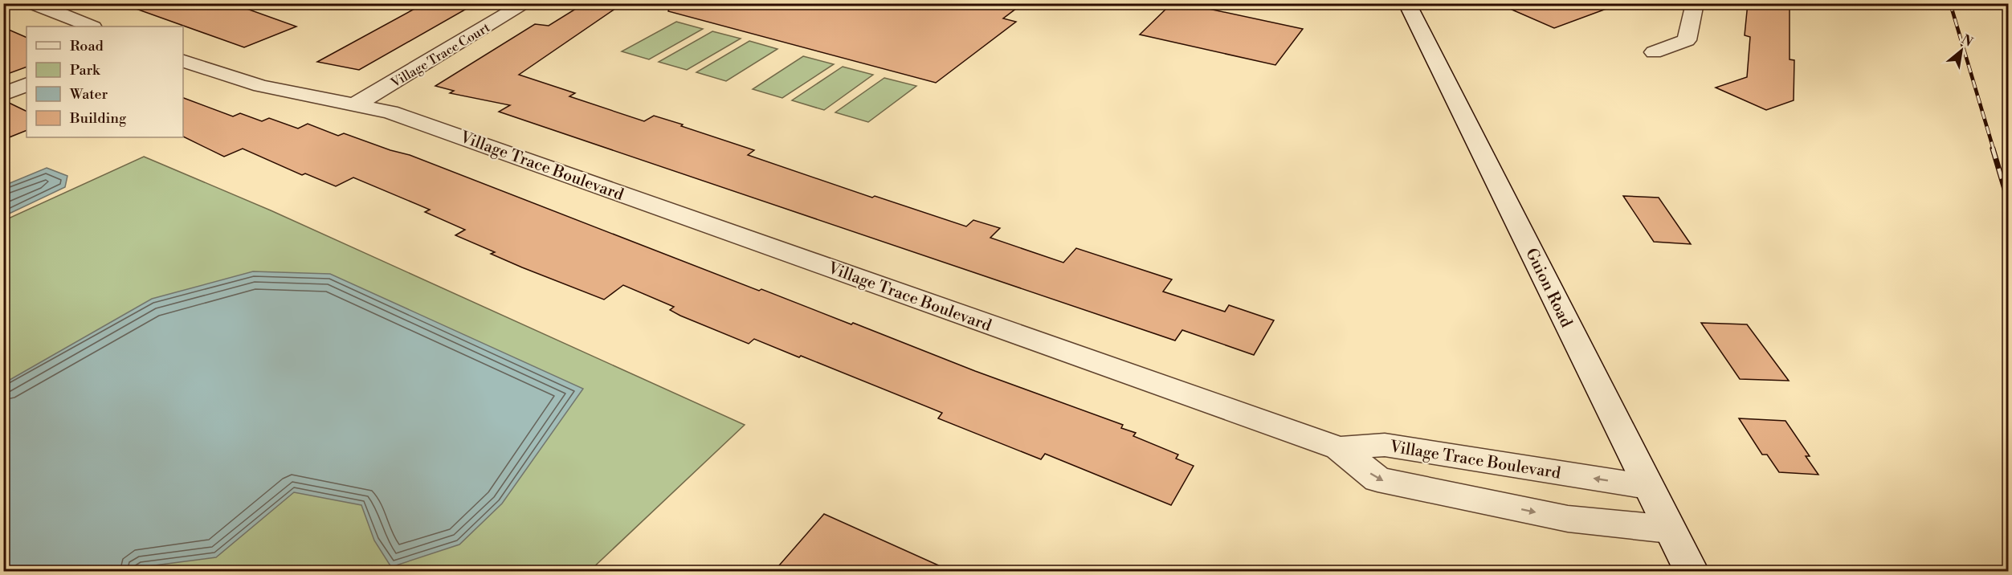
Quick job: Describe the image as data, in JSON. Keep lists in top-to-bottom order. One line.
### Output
{"streets":{"street":["Village Trace Court","Village Trace Boulevard","Guion Road"]},"crossings":[["Village Trace Court","Village Trace Boulevard"],["Village Trace Boulevard","Guion Road"]],"legend":["Road","Park","Water","Building"],"north":"top right"}
